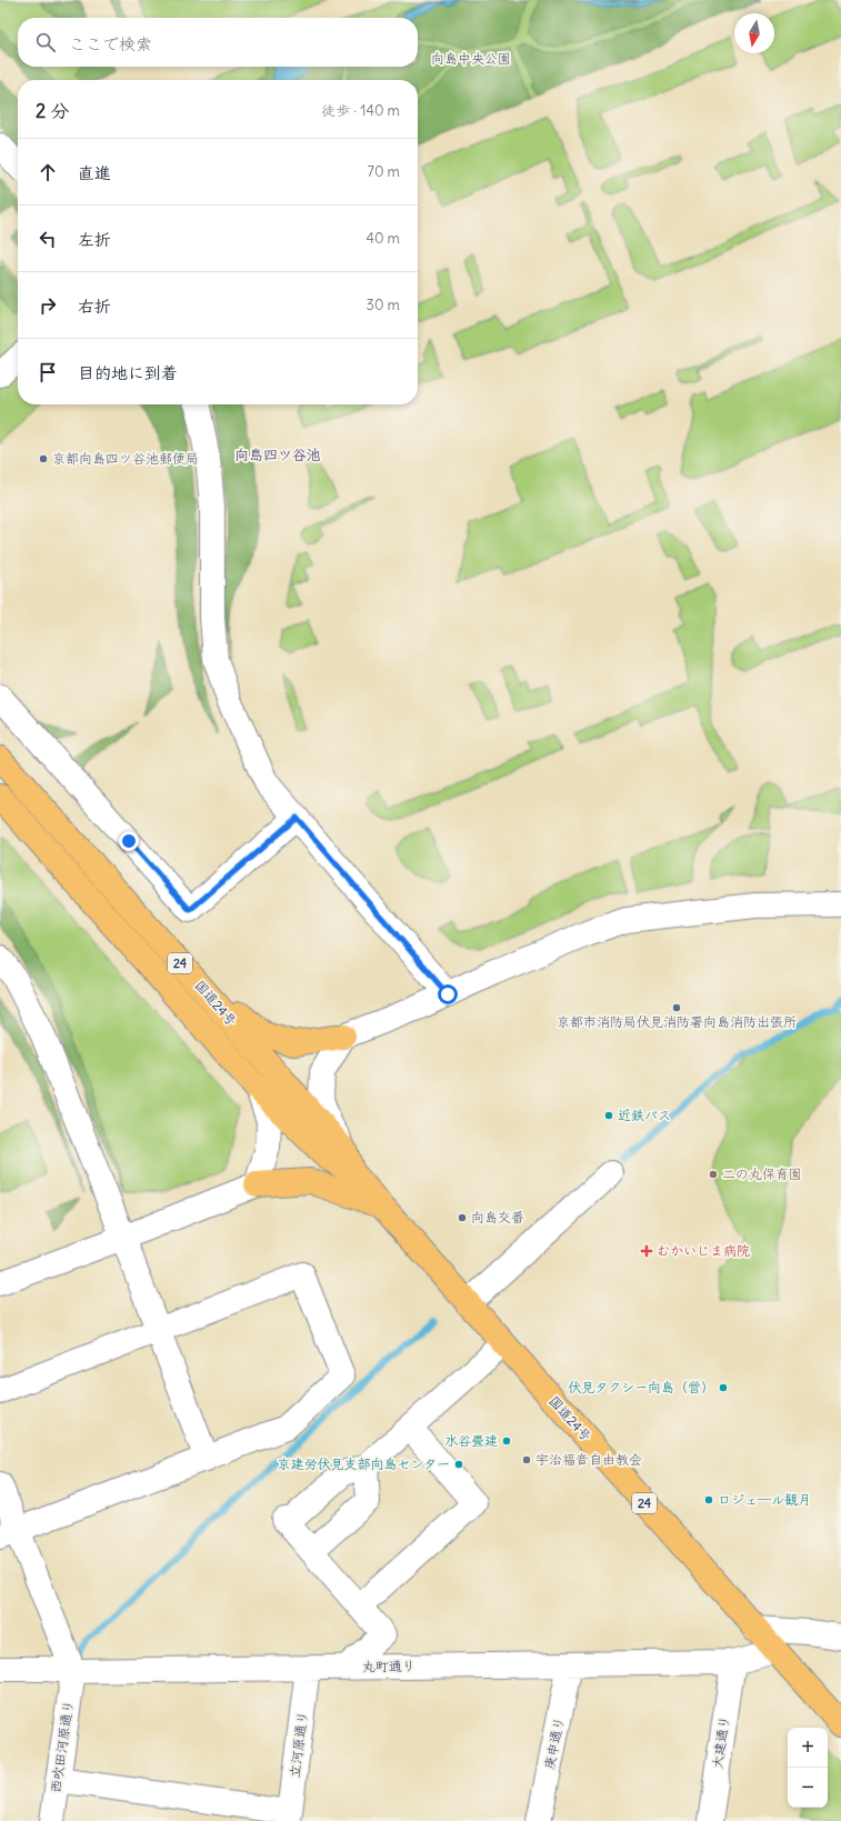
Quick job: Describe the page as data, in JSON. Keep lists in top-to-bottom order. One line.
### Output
{"streets":{"highway":["24","国道24号"],"street":["丸町通り","大建通り","庚申通り","立河原通り","西吹田河原通り"]},"crossings":[["24","国道24号"],["国道24号","丸町通り"],["丸町通り","大建通り"],["丸町通り","庚申通り"],["丸町通り","立河原通り"],["丸町通り","西吹田河原通り"]],"districts":["向島四ツ谷池"],"parks":["向島中央公園"],"places":{"other":["京都向島四ツ谷池郵便局","京都市消防局伏見消防署向島消防出張所","近鉄バス","二の丸保育園","向島交番","伏見タクシー向島（営）","水谷畳建","宇治福音自由教会","京建労伏見支部向島センター","ロジェ―ル観月"],"health":["むかいじま病院"]},"north":"bottom","page":{"search":"ここで検索","heading":["2 分","徒歩 · 140 m"],"list":[["直進","70 m"],["左折","40 m"],["右折","30 m"],"目的地に到着"],"map_buttons":["+","−"]}}
